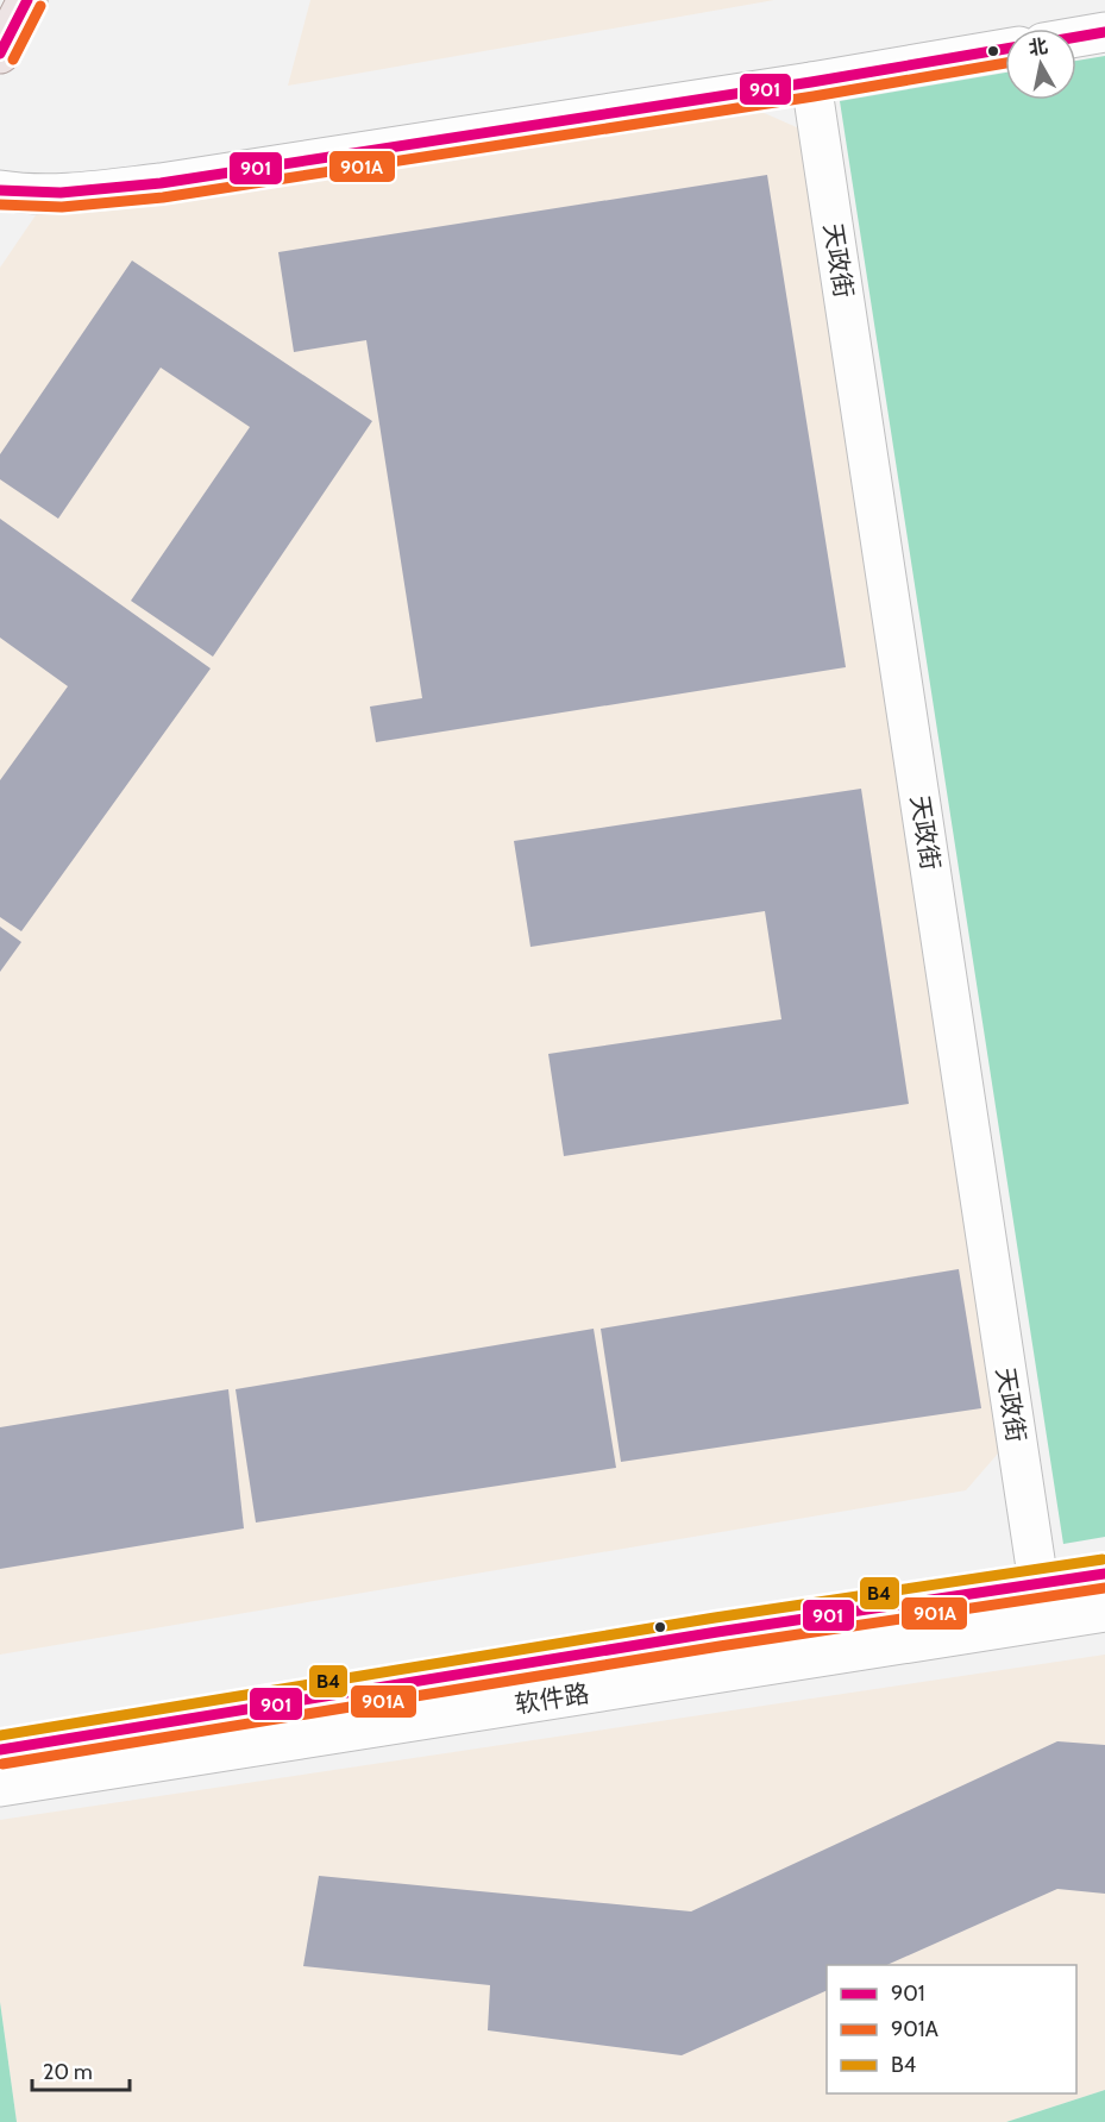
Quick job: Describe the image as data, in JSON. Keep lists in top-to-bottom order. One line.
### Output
{"streets":{"street":["天政街","软件路"]},"crossings":[["天政街","软件路"]],"lines":["transit line 901","transit line 901A","transit line B4"],"legend":["901","901A","B4"],"scale_bar":"20 m","north":"top"}
